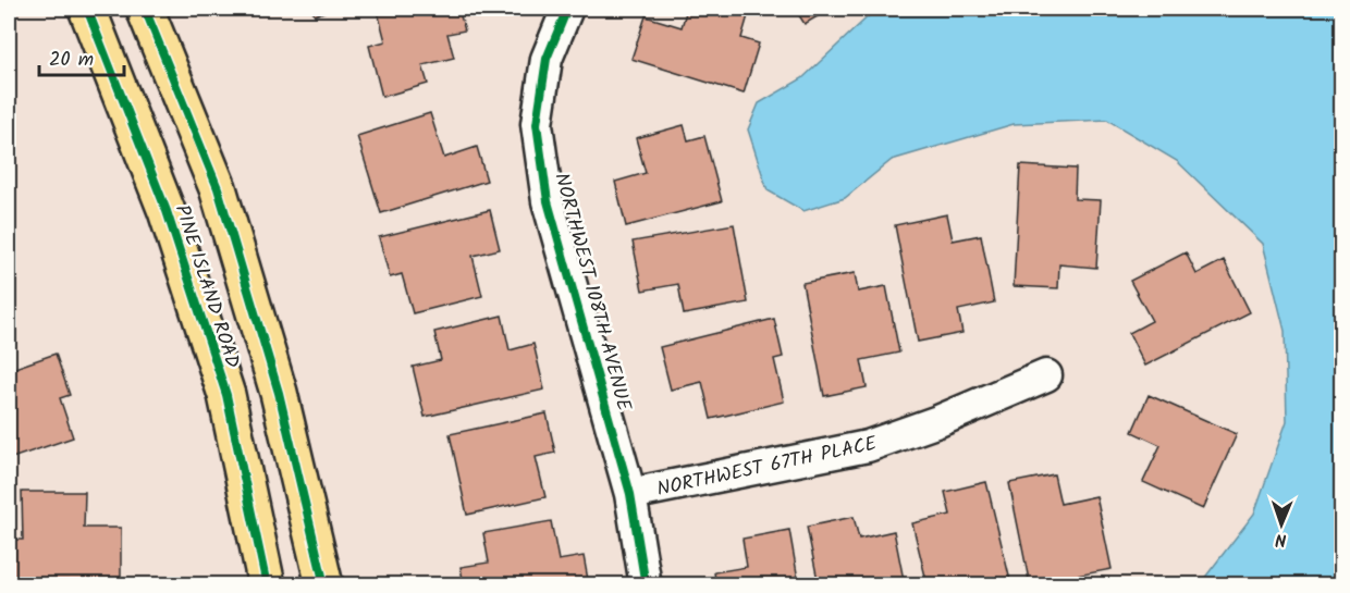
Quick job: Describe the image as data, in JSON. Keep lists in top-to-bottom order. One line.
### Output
{"streets":{"main road":["PINE ISLAND ROAD"],"street":["NORTHWEST 108TH AVENUE","NORTHWEST 67TH PLACE"]},"crossings":[["NORTHWEST 108TH AVENUE","NORTHWEST 67TH PLACE"]],"scale_bar":"20 m","north":"bottom"}
